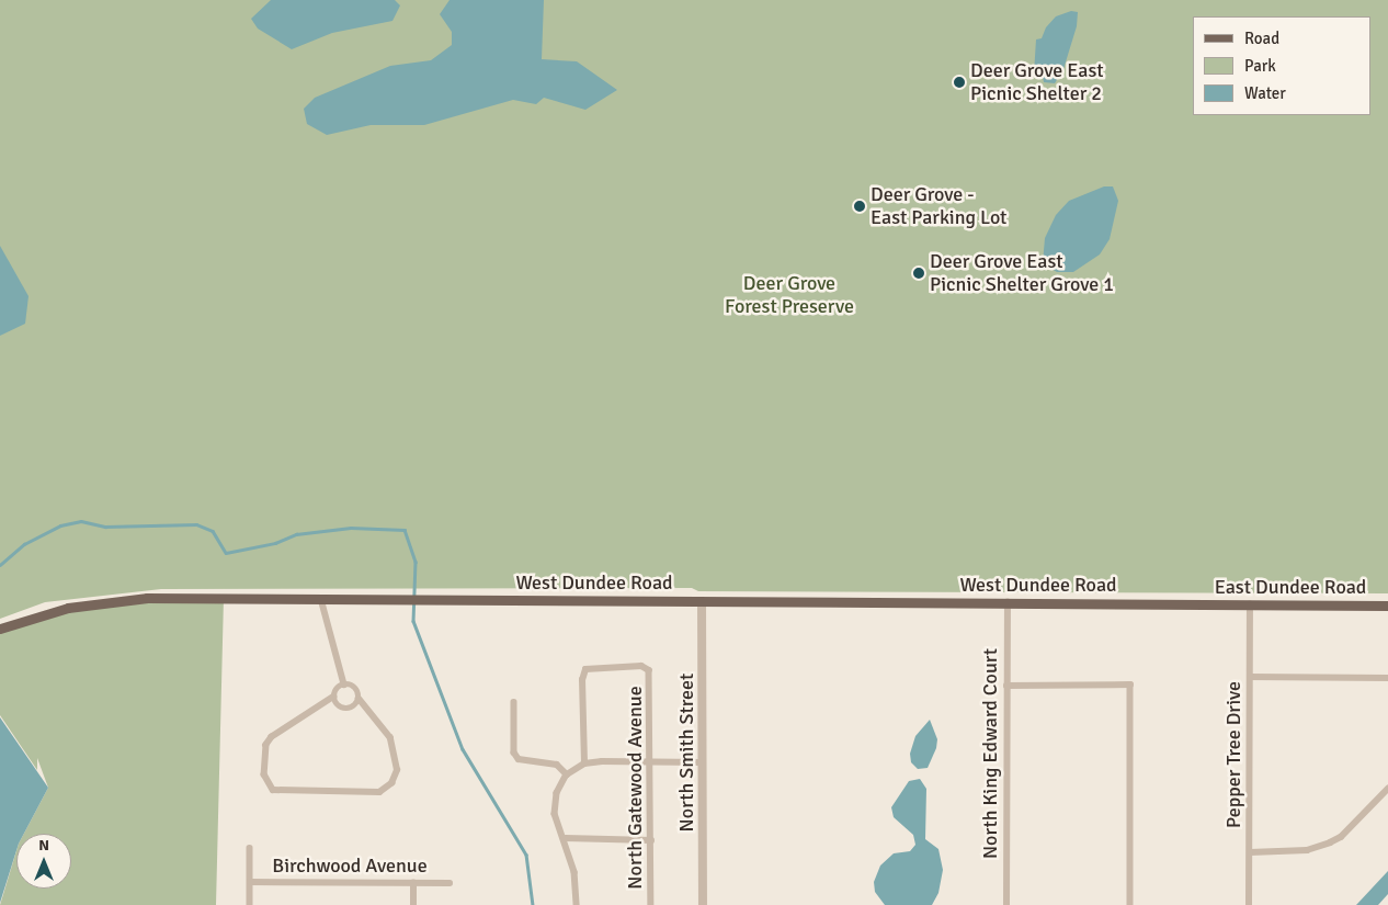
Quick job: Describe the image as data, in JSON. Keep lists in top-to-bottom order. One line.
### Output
{"streets":{"main road":["West Dundee Road","East Dundee Road"],"street":["North Smith Street","North King Edward Court","Pepper Tree Drive","North Gatewood Avenue","Birchwood Avenue"]},"crossings":[["West Dundee Road","East Dundee Road"],["West Dundee Road","North Smith Street"],["West Dundee Road","North King Edward Court"],["East Dundee Road","Pepper Tree Drive"]],"parks":["Deer Grove Forest Preserve"],"places":["Deer Grove East Picnic Shelter 2","Deer Grove - East Parking Lot","Deer Grove East Picnic Shelter Grove 1"],"legend":["Road","Park","Water"],"north":"top"}
